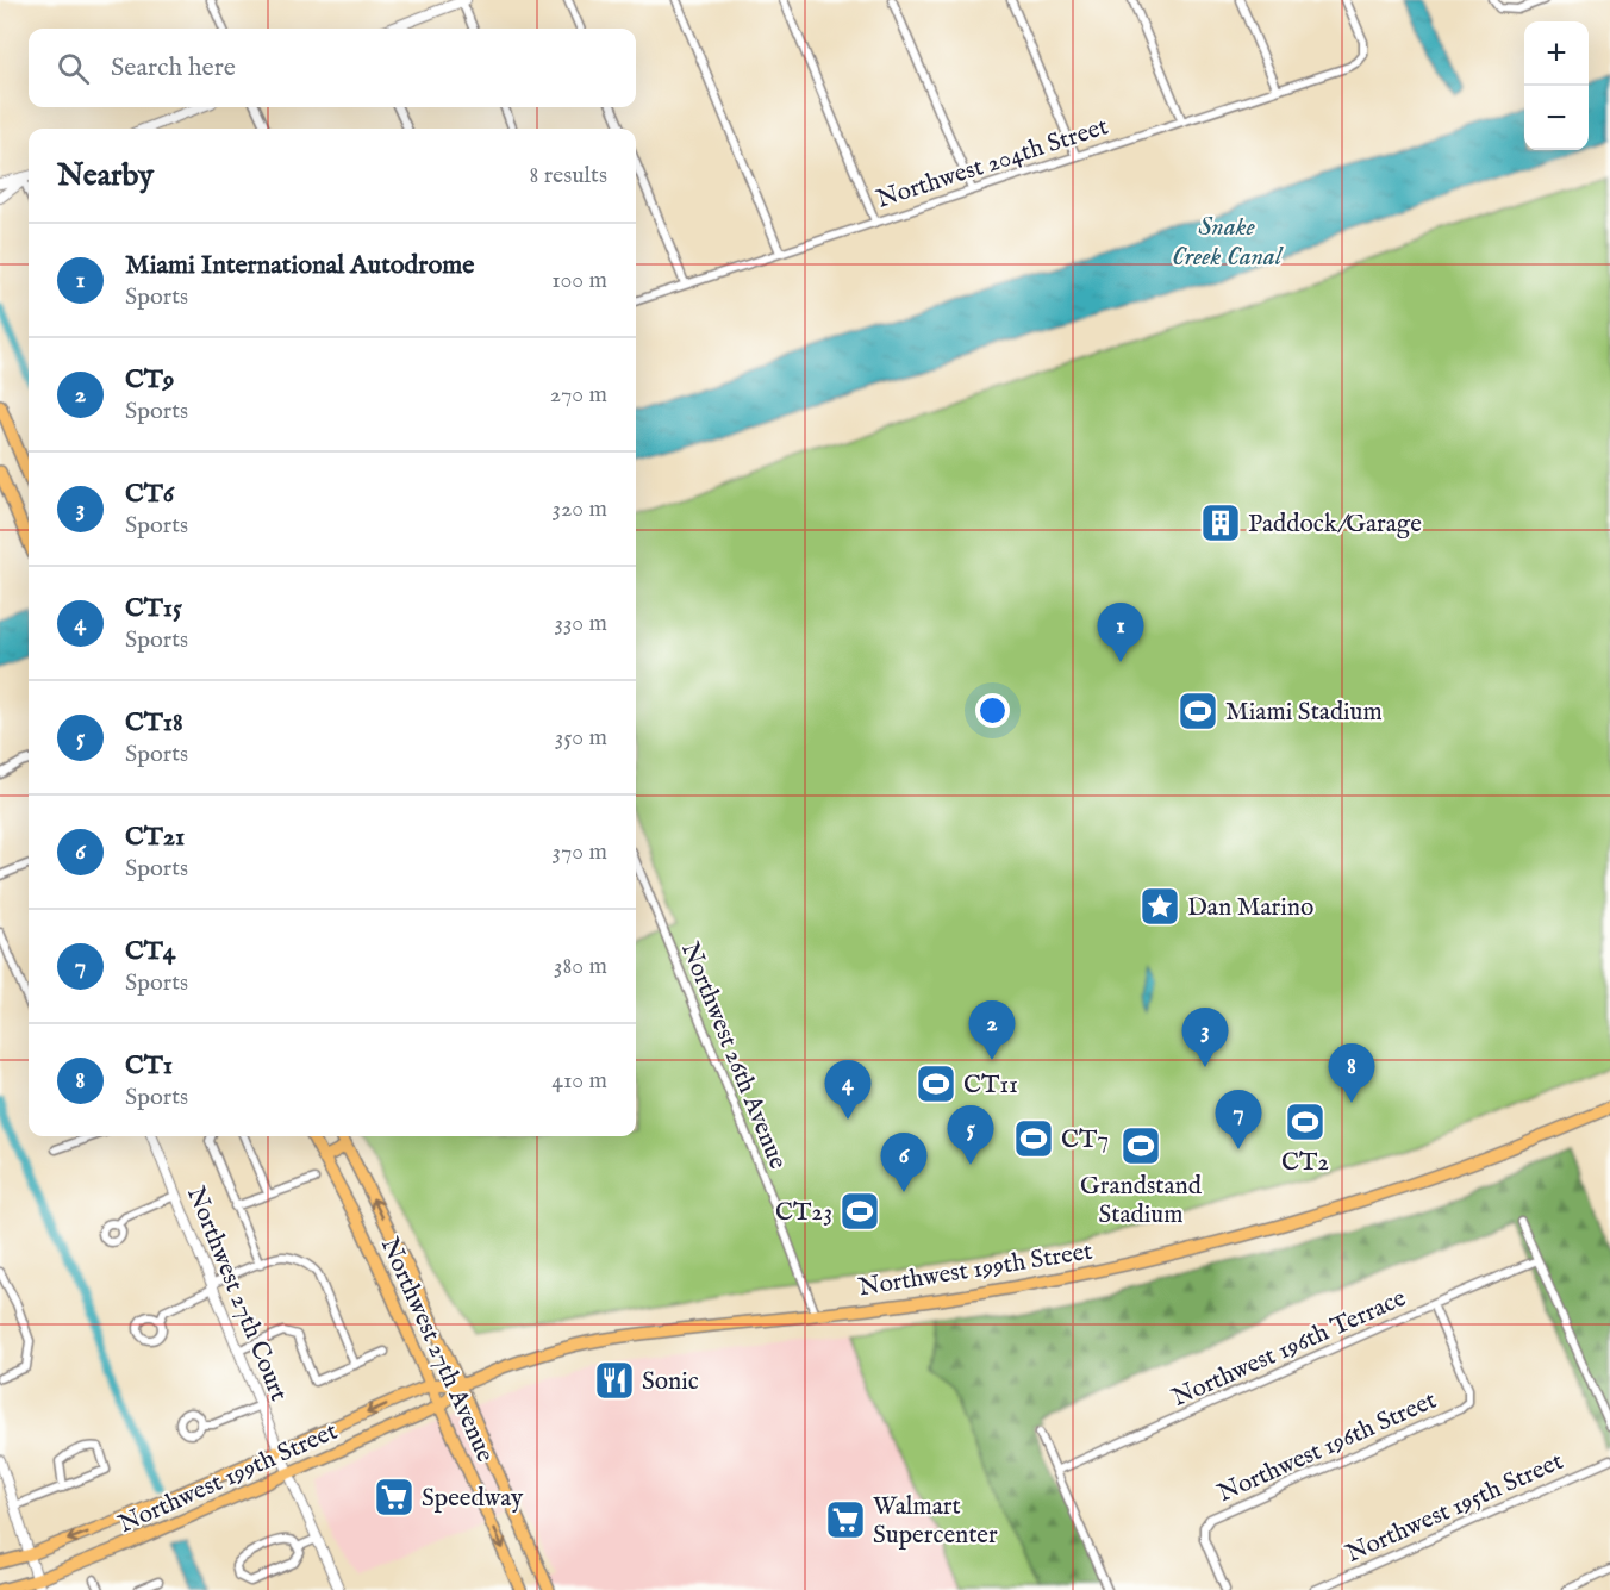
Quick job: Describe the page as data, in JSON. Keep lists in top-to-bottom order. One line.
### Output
{"streets":{"main road":["Northwest 199th Street","Northwest 27th Avenue"],"street":["Northwest 204th Street","Northwest 26th Avenue","Northwest 27th Court","Northwest 196th Terrace","Northwest 196th Street","Northwest 195th Street"]},"crossings":[["Northwest 26th Avenue","Northwest 199th Street"],["Northwest 199th Street","Northwest 27th Court"],["Northwest 199th Street","Northwest 27th Avenue"],["Northwest 196th Terrace","Northwest 196th Street"]],"water":["Snake Creek Canal"],"places":{"building":["Paddock/Garage"],"sports":["Miami Stadium","CT11","CT2","CT7","Grandstand Stadium","CT23"],"place":["Dan Marino"],"restaurant":["Sonic"],"supermarket":["Speedway","Walmart Supercenter"]},"page":{"map_buttons":["+","−"],"search":"Search here","heading":["Nearby","8 results"],"list":[{"mark":"1","name":"Miami International Autodrome","note":"Sports","value":"100 m"},{"mark":"2","name":"CT9","note":"Sports","value":"270 m"},{"mark":"3","name":"CT6","note":"Sports","value":"320 m"},{"mark":"4","name":"CT15","note":"Sports","value":"330 m"},{"mark":"5","name":"CT18","note":"Sports","value":"350 m"},{"mark":"6","name":"CT21","note":"Sports","value":"370 m"},{"mark":"7","name":"CT4","note":"Sports","value":"380 m"},{"mark":"8","name":"CT1","note":"Sports","value":"410 m"}],"pins":["1","2","3","8","4","7","5","6"]}}
